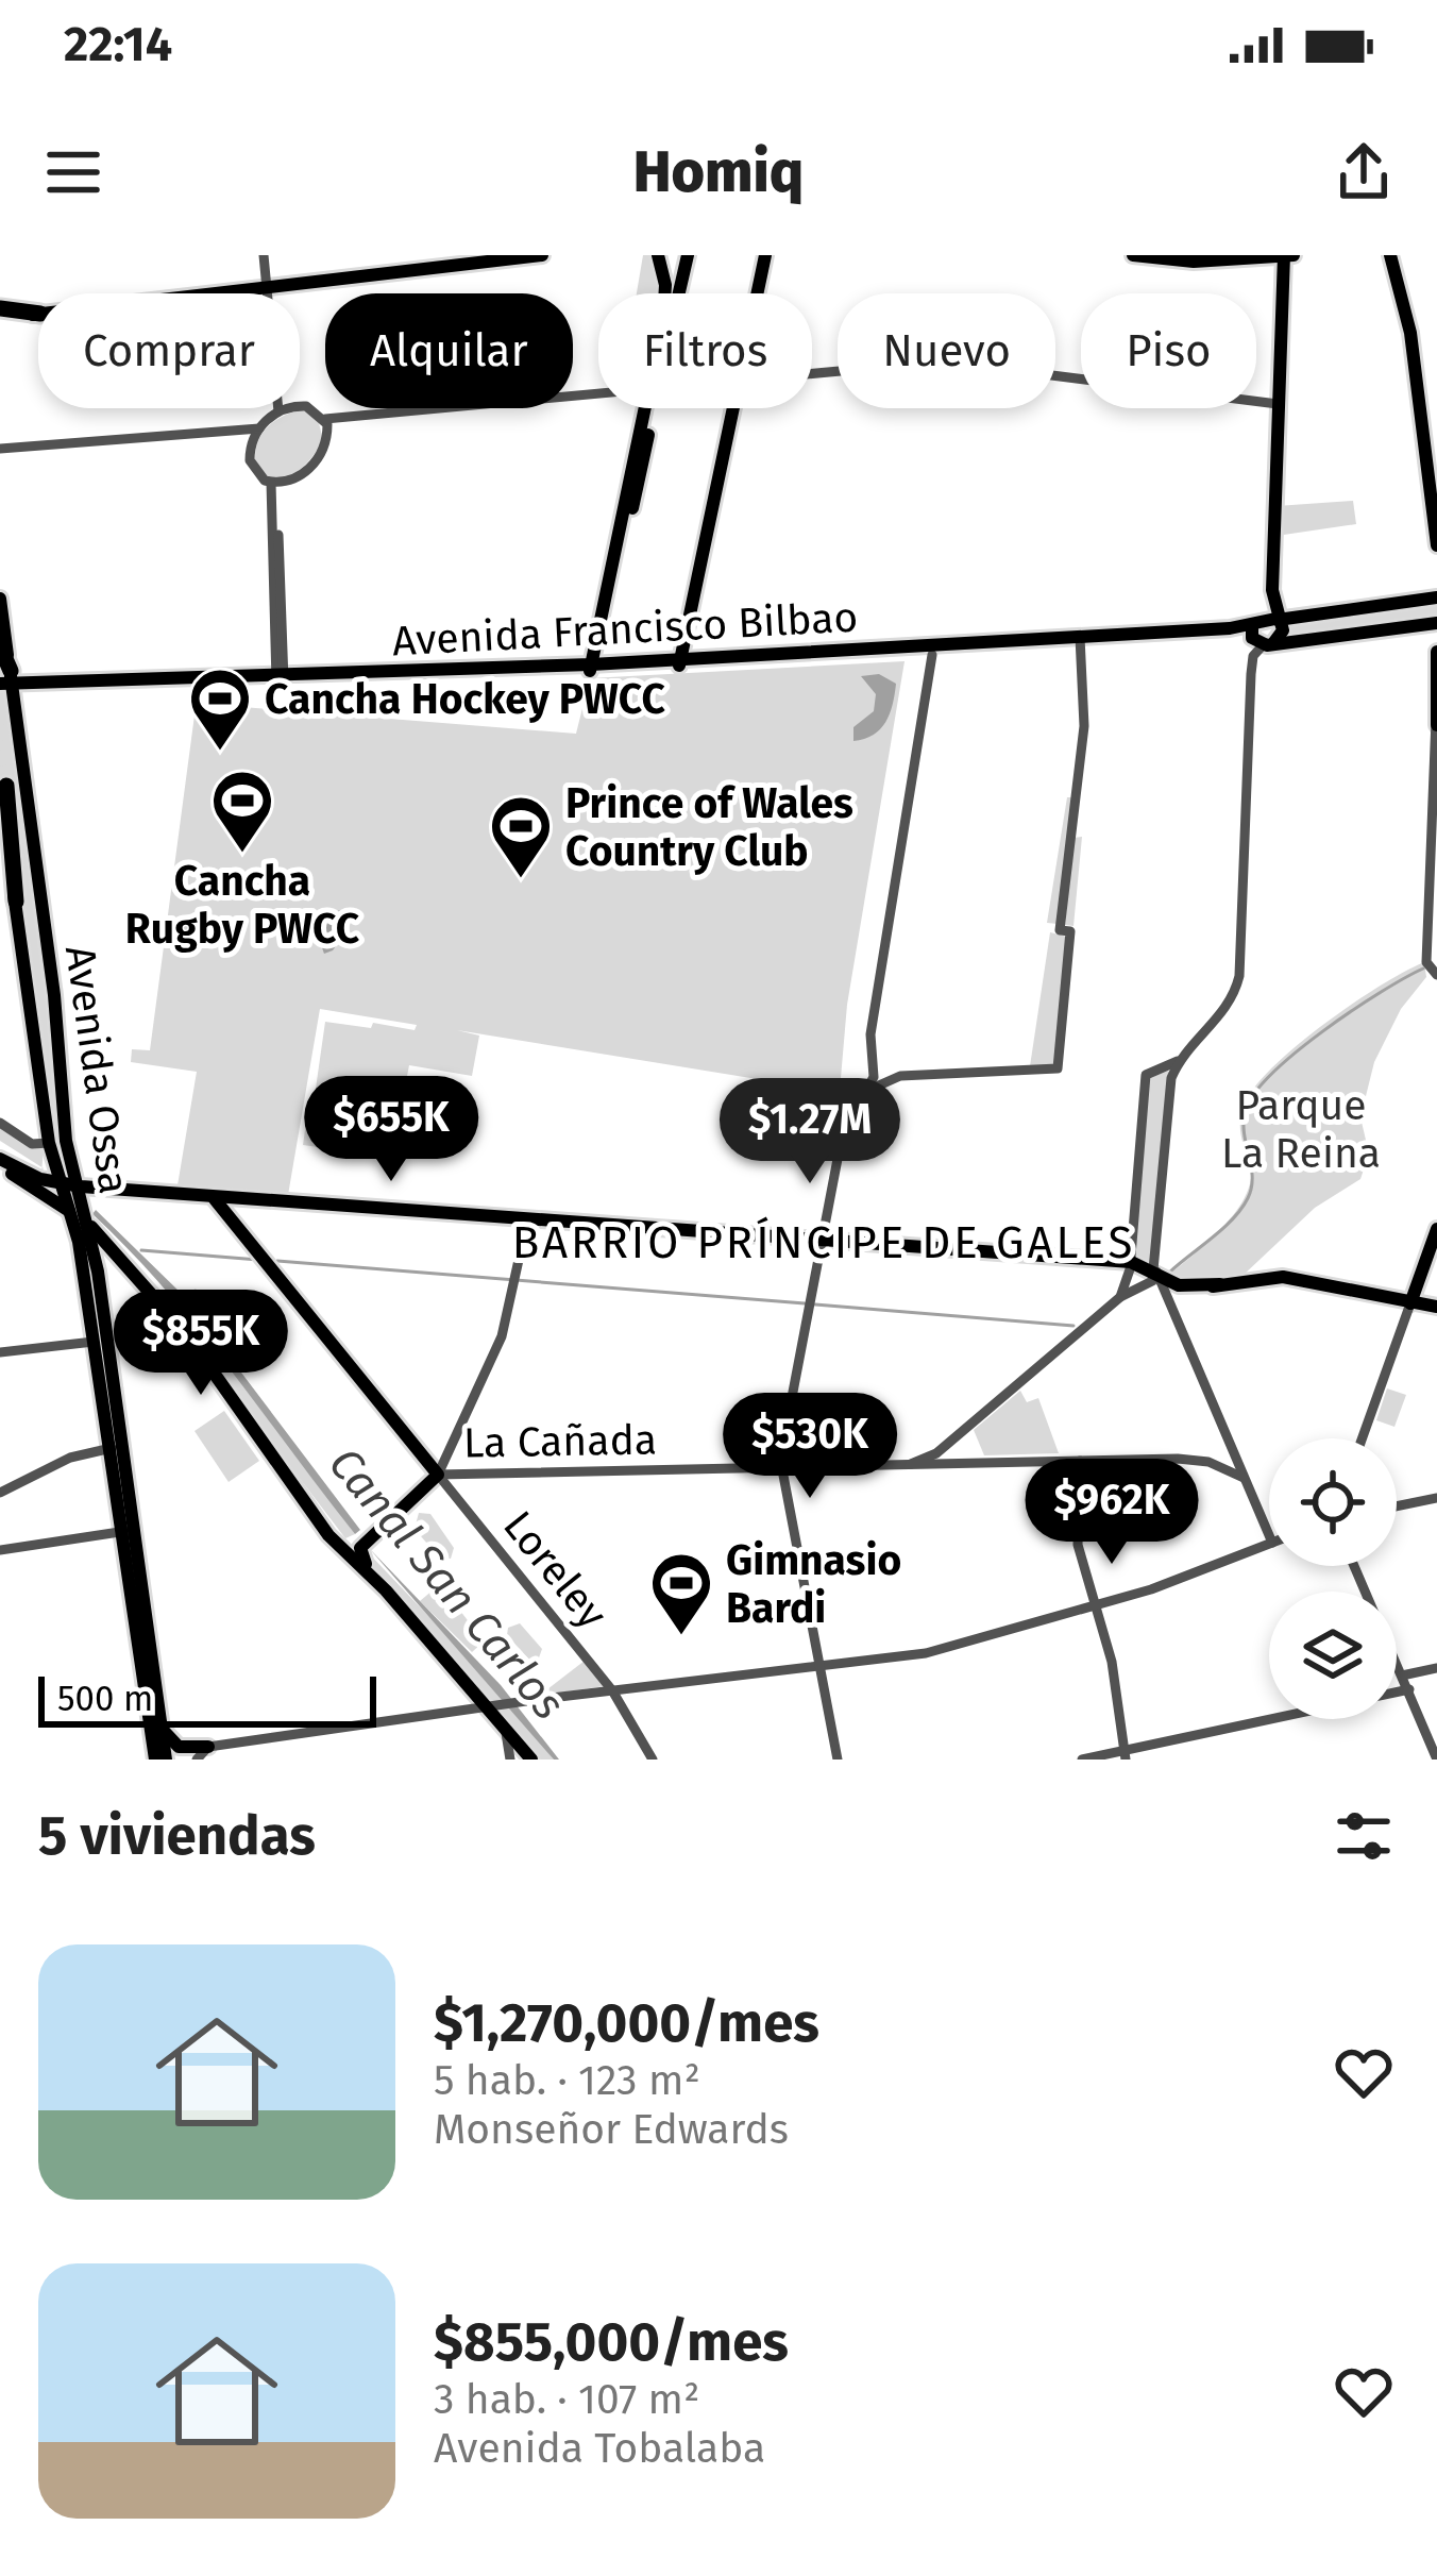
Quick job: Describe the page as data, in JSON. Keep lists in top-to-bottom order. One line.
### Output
{"streets":{"main road":["Avenida Francisco Bilbao","Avenida Ossa","La Cañada","Loreley"]},"crossings":[["Avenida Francisco Bilbao","Avenida Ossa"],["La Cañada","Loreley"]],"districts":["BARRIO PRÍNCIPE DE GALES"],"water":["Canal San Carlos"],"parks":["Parque La Reina"],"places":{"sports":["Cancha Hockey PWCC","Cancha Rugby PWCC","Prince of Wales Country Club","Gimnasio Bardi"]},"scale_bar":"500 m","page":{"status":"22:14","header":"Homiq","chip":["Comprar","Alquilar","Filtros","Nuevo","Piso"],"price":["$655K","$1.27M","$855K","$530K","$962K"],"scale":"500 m","heading":"5 viviendas","list":[{"name":"$1,270,000/mes","note":"5 hab. · 123 m² · Monseñor Edwards"},{"name":"$855,000/mes","note":"3 hab. · 107 m² · Avenida Tobalaba"}]}}
